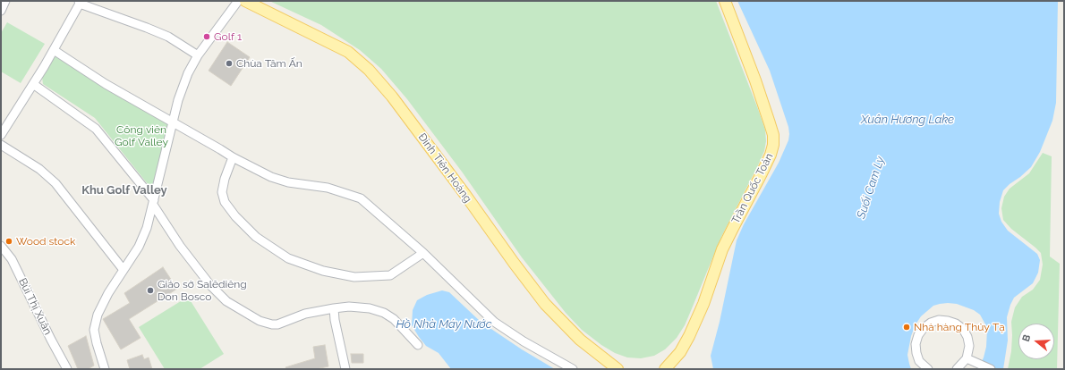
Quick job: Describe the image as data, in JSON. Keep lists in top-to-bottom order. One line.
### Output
{"streets":{"main road":["Đinh Tiên Hoàng","Trần Quốc Toản"],"street":["Bùi Thị Xuân"]},"districts":["Khu Golf Valley"],"water":["Xuân Hương Lake","Suối Cam Ly","Hồ Nhà Máy Nước"],"parks":["Công viên Golf Valley"],"places":["Golf 1","Chùa Tâm Ấn","Wood stock","Giáo sở Salêdiêng Don Bosco","Nhà hàng Thủy Tạ"],"north":"left"}
